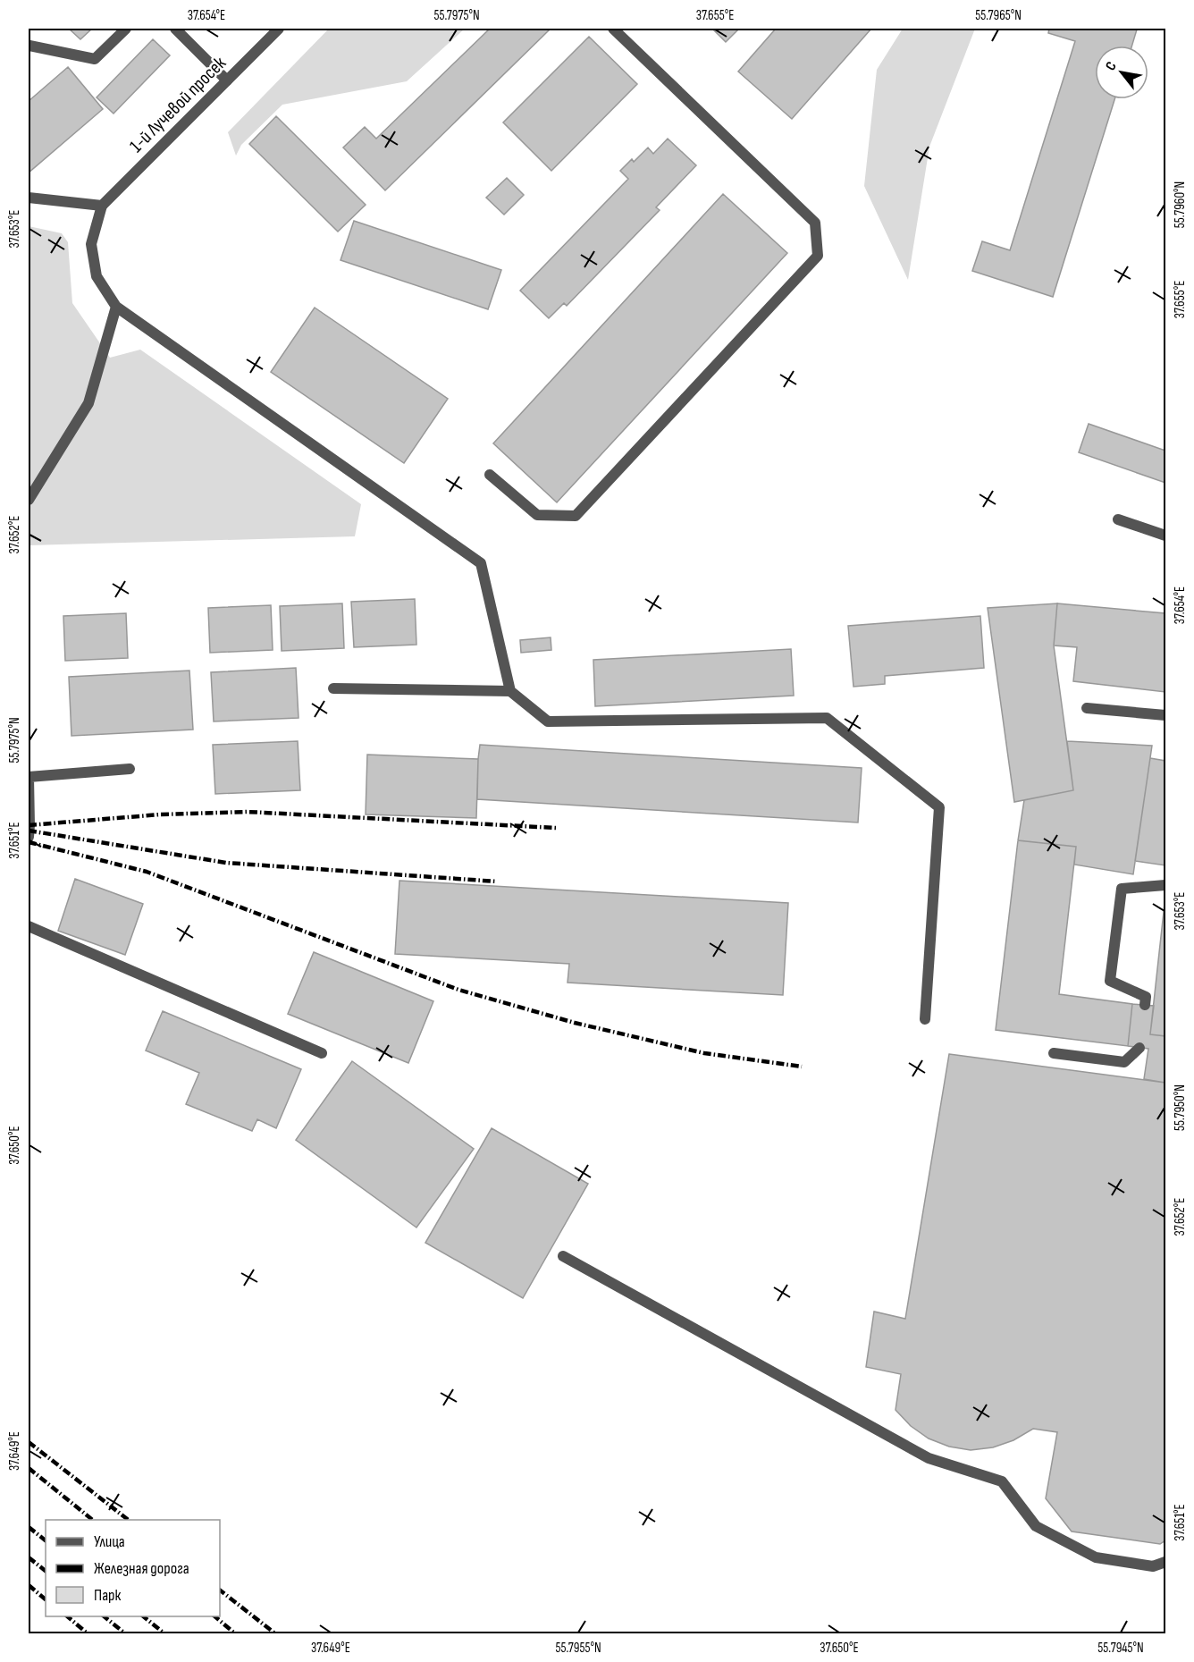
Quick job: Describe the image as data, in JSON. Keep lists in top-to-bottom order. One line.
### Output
{"streets":{"street":["1-й Лучевой просек"]},"legend":["Улица","Железная дорога","Парк"],"north":"top left","coordinates":["37.654°E","55.7975°N","37.655°E","55.7965°N","55.7960°N","37.653°E","37.652°E","37.651°E","55.7950°N","37.650°E","37.649°E","55.7955°N","55.7945°N"]}
